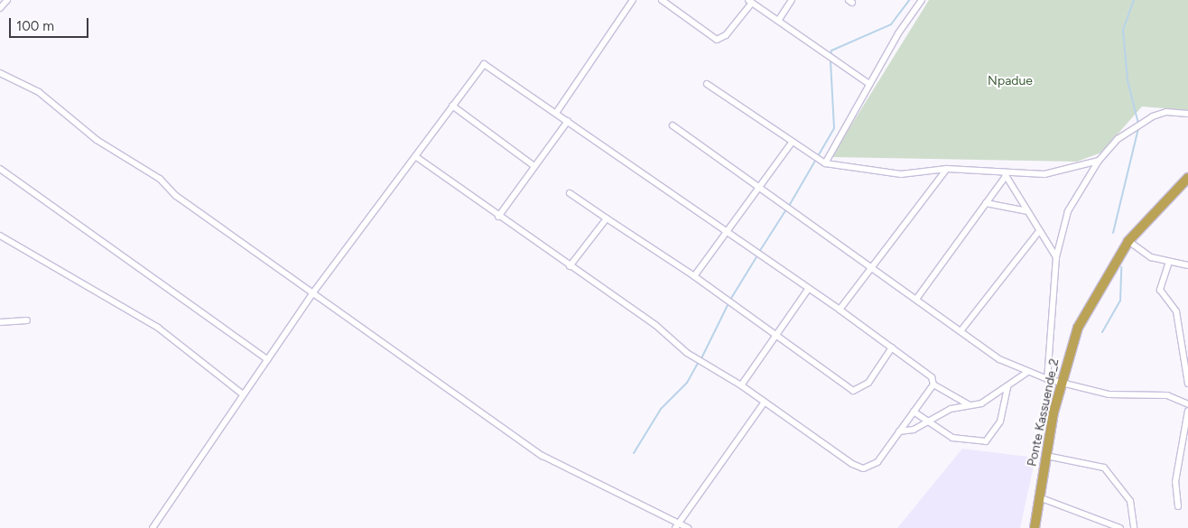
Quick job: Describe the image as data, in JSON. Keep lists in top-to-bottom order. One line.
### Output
{"streets":{"highway":["Ponte Kassuende_2"]},"parks":["Npadue"],"scale_bar":"100 m"}
